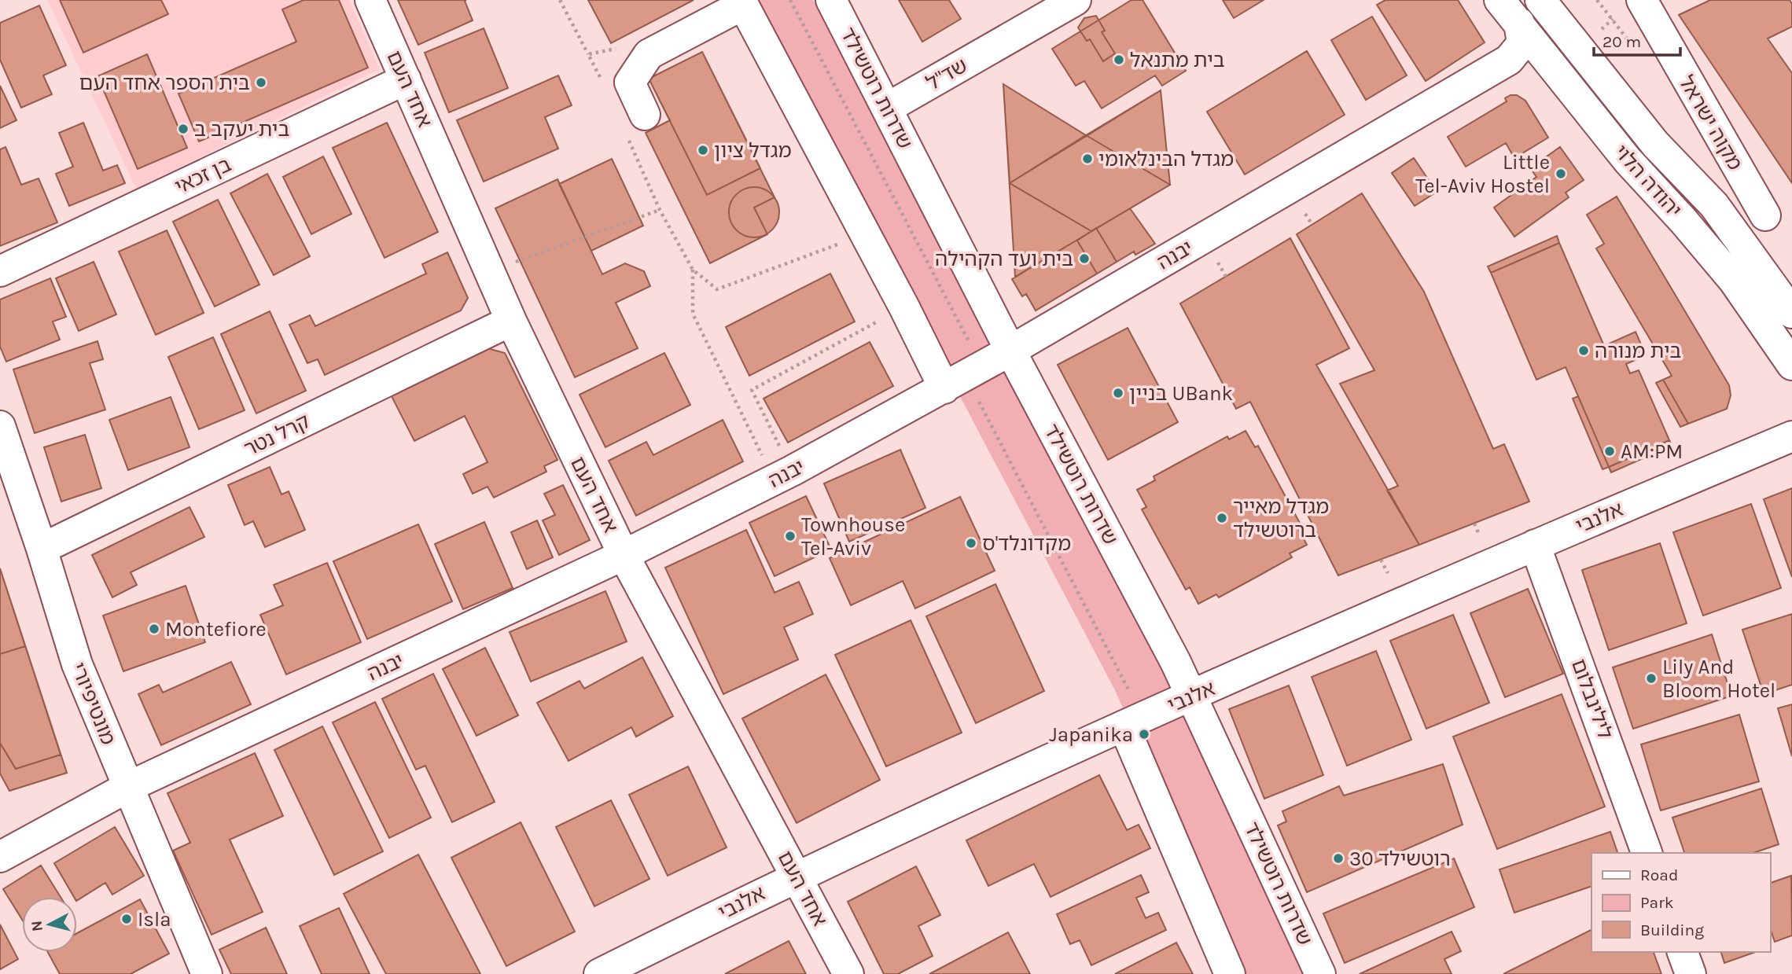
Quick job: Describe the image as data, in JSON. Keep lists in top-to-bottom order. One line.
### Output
{"streets":{"street":["שד\"ל","שדרות רוטשילד","אחד העם","מקוה ישראל","בן זכאי","יהודה הלוי","יבנה","קרל נטר","אלנבי","לילינבלום","מונטיפיורי"]},"crossings":[["שד\"ל","שדרות רוטשילד"],["שדרות רוטשילד","יבנה"],["שדרות רוטשילד","אלנבי"],["אחד העם","בן זכאי"],["אחד העם","יבנה"],["אחד העם","קרל נטר"],["אחד העם","אלנבי"],["יהודה הלוי","יבנה"],["יבנה","מונטיפיורי"],["קרל נטר","מונטיפיורי"],["אלנבי","לילינבלום"]],"places":["בית מתנאל","בית הספר אחד העם","בית יעקב ב","מגדל ציון","מגדל הבינלאומי","Little Tel-Aviv Hostel","בית ועד הקהילה","בית מנורה","בניין UBank","AM:PM","מגדל מאייר ברוטשילד","Townhouse Tel-Aviv","מקדונלד'ס","Montefiore","Lily And Bloom Hotel","Japanika","רוטשילד 30","Isla"],"legend":["Road","Park","Building"],"scale_bar":"20 m","north":"left"}
